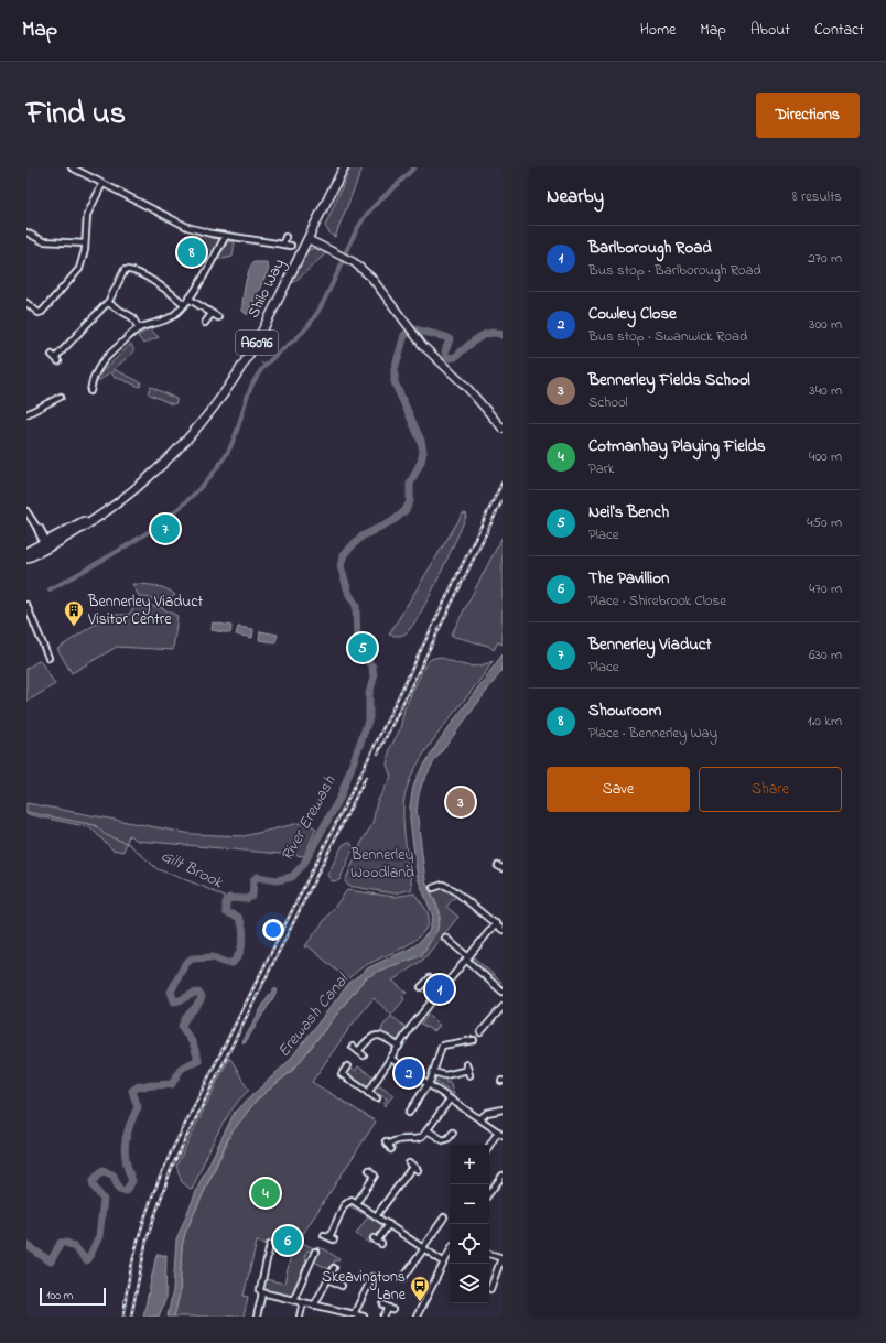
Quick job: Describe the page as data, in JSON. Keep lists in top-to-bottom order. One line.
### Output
{"streets":{"main road":["Shilo Way","A6096"]},"water":["River Erewash","Gilt Brook","Erewash Canal"],"parks":["Bennerley Woodland"],"places":{"building":["Bennerley Viaduct Visitor Centre"],"bus stop":["Skeavingtons Lane"]},"scale_bar":"100 m","page":{"header":"Map","nav":["Home","Map","About","Contact"],"title":"Find us","buttons":["Directions",["Save","Share"]],"heading":["Nearby","8 results"],"list":[{"mark":"1","name":"Barlborough Road","note":"Bus stop · Barlborough Road","value":"270 m"},{"mark":"2","name":"Cowley Close","note":"Bus stop · Swanwick Road","value":"300 m"},{"mark":"3","name":"Bennerley Fields School","note":"School","value":"340 m"},{"mark":"4","name":"Cotmanhay Playing Fields","note":"Park","value":"400 m"},{"mark":"5","name":"Neil's Bench","note":"Place","value":"450 m"},{"mark":"6","name":"The Pavillion","note":"Place · Shirebrook Close","value":"470 m"},{"mark":"7","name":"Bennerley Viaduct","note":"Place","value":"630 m"},{"mark":"8","name":"Showroom","note":"Place · Bennerley Way","value":"1.0 km"}],"pins":["8","7","5","3","1","2","4","6"],"map_buttons":["+","−"],"scale":"100 m"}}
